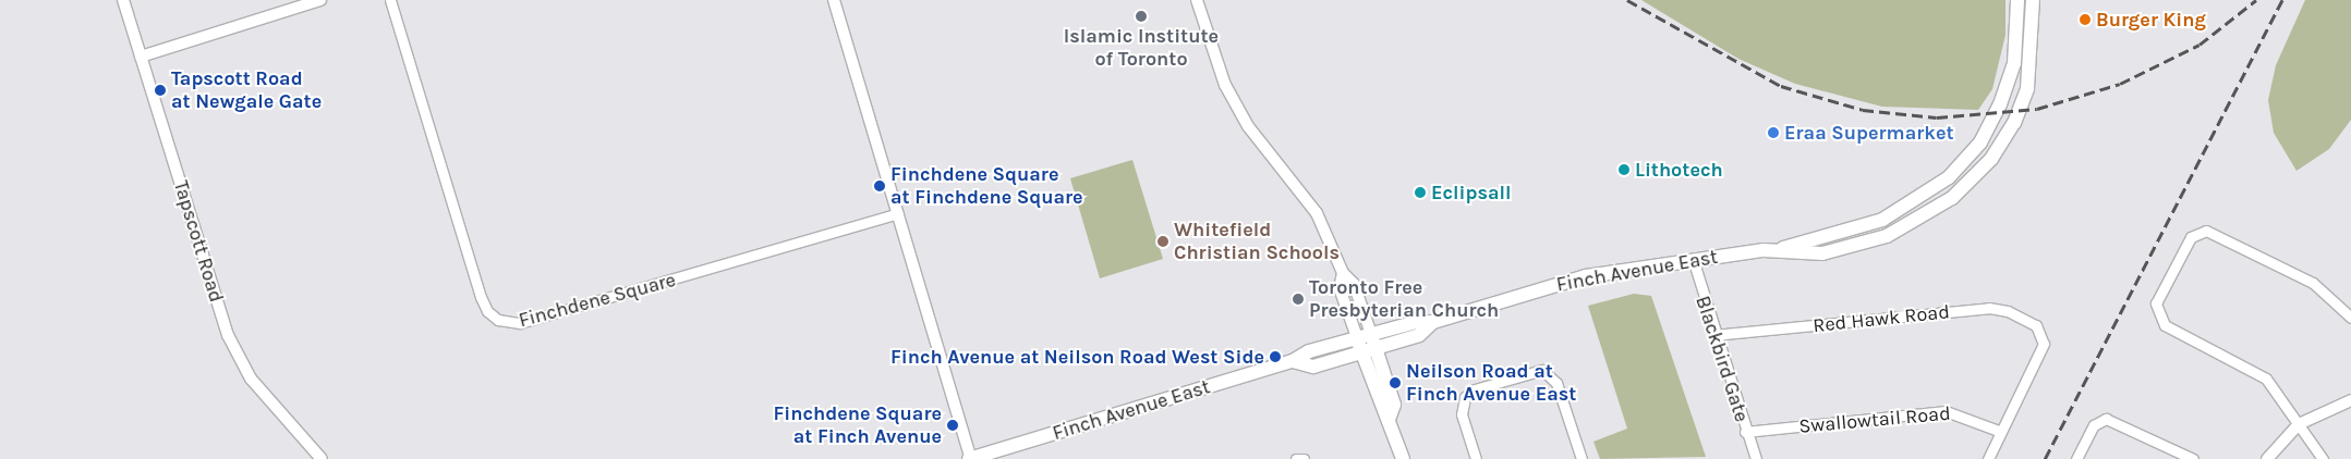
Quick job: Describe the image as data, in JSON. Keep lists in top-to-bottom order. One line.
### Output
{"streets":{"main road":["Finch Avenue East"],"street":["Tapscott Road","Finchdene Square","Red Hawk Road","Blackbird Gate","Swallowtail Road"]},"crossings":[["Finch Avenue East","Blackbird Gate"],["Red Hawk Road","Blackbird Gate"],["Red Hawk Road","Swallowtail Road"],["Blackbird Gate","Swallowtail Road"]],"places":["Islamic Institute of Toronto","Burger King","Tapscott Road at Newgale Gate","Eraa Supermarket","Lithotech","Finchdene Square at Finchdene Square","Eclipsall","Whitefield Christian Schools","Toronto Free Presbyterian Church","Finch Avenue at Neilson Road West Side","Neilson Road at Finch Avenue East","Finchdene Square at Finch Avenue"]}
